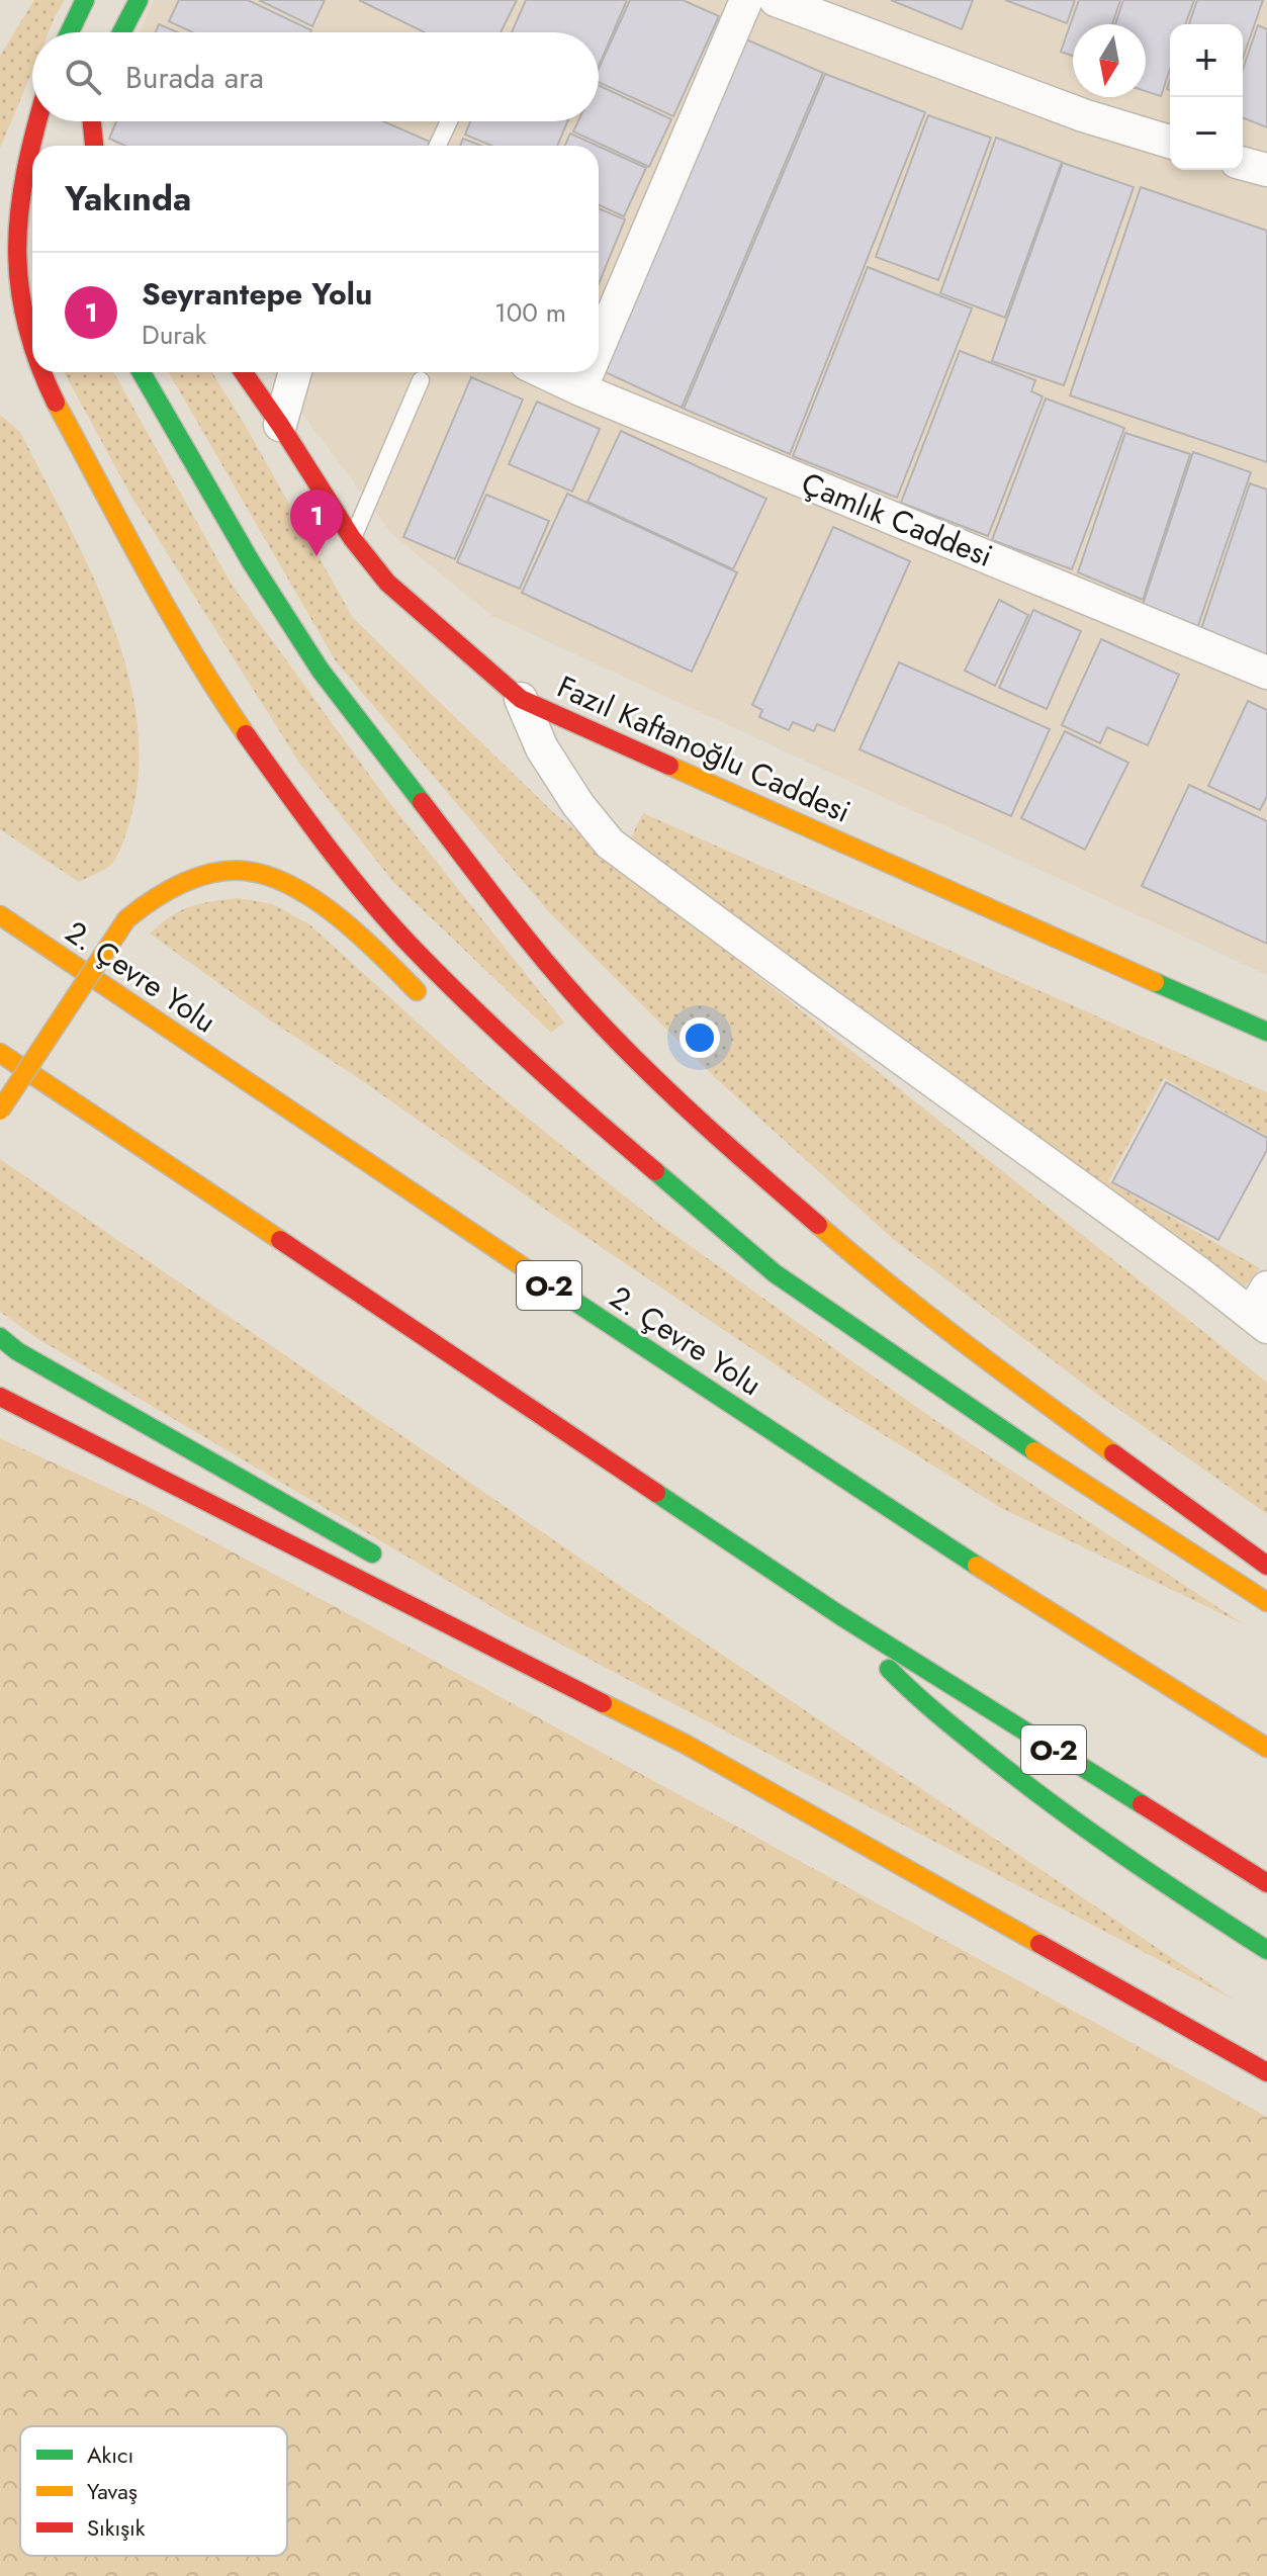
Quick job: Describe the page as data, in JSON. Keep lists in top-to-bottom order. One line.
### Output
{"streets":{"main road":["Fazıl Kaftanoğlu Caddesi","2. Çevre Yolu","O-2"],"street":["Çamlık Caddesi"]},"legend":["Akıcı","Yavaş","Sıkışık"],"north":"bottom","page":{"map_buttons":["+","−"],"search":"Burada ara","heading":"Yakında","list":[{"mark":"1","name":"Seyrantepe Yolu","note":"Durak","value":"100 m"}],"pins":"1"}}
